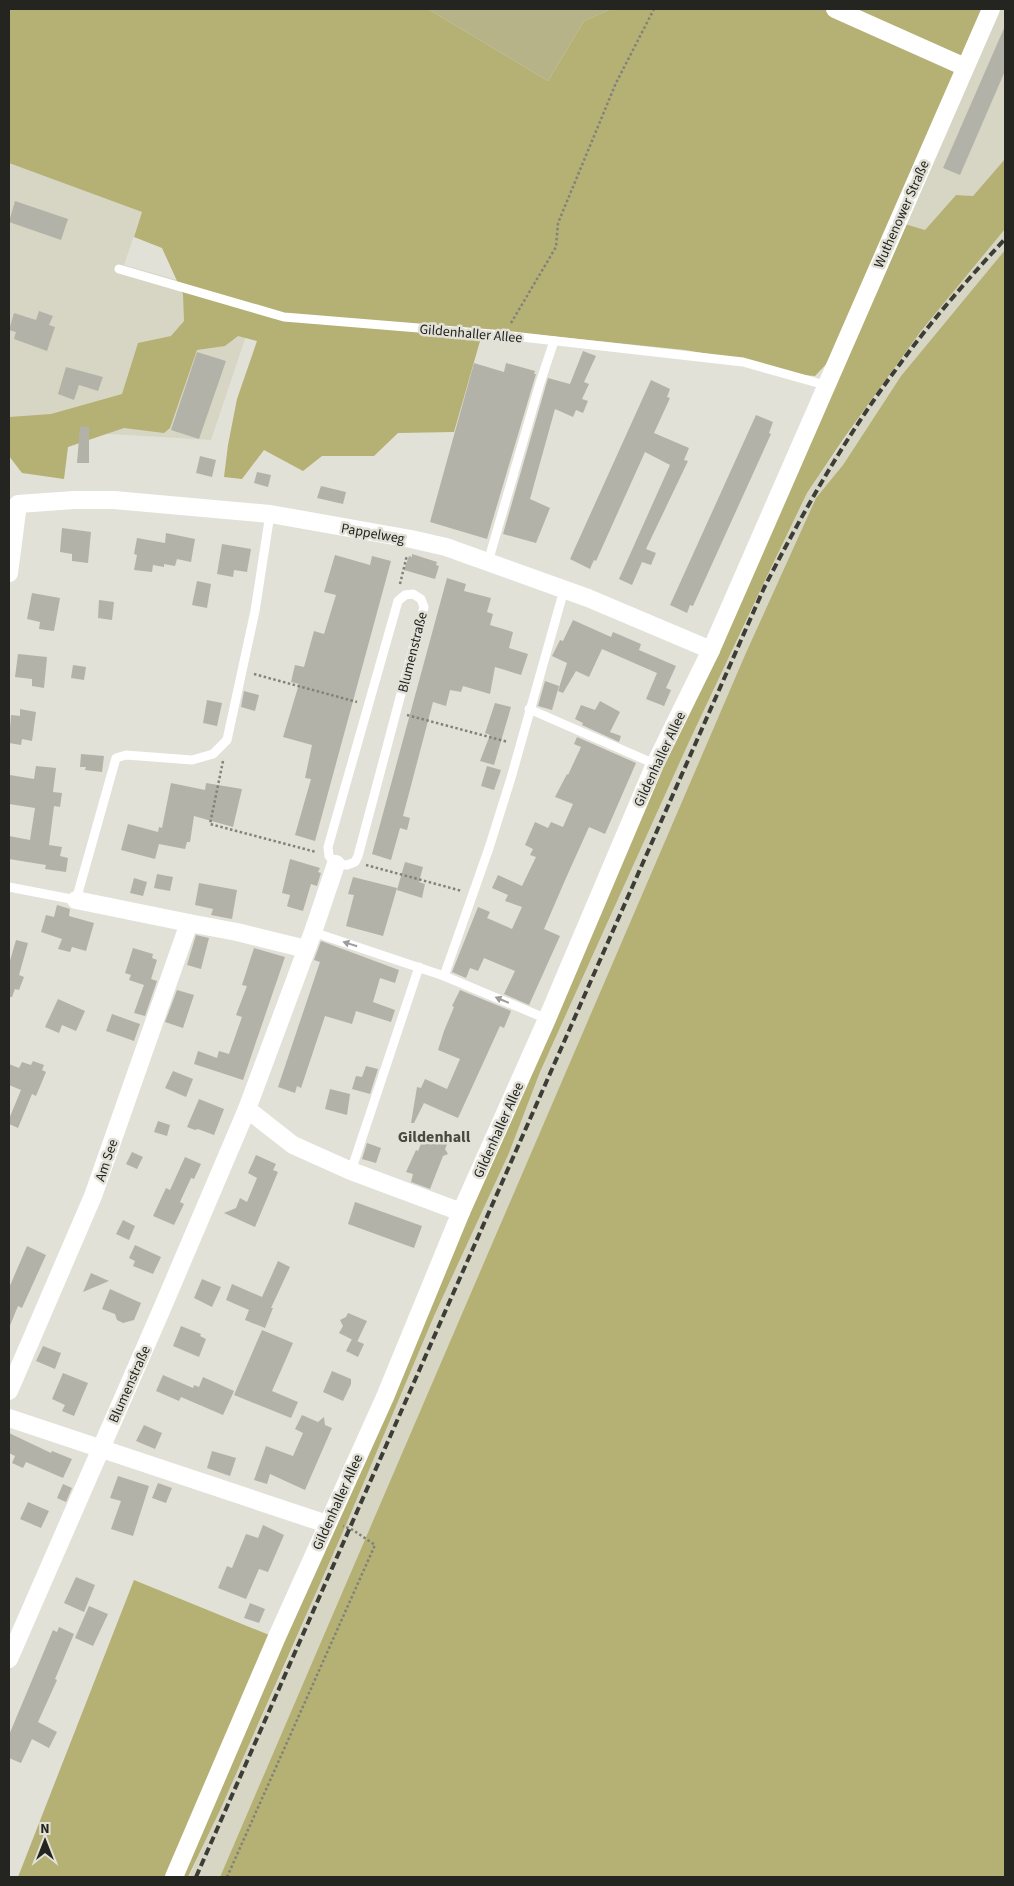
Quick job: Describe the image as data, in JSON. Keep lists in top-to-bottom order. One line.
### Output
{"streets":{"street":["Wuthenower Straße","Gildenhaller Allee","Pappelweg","Blumenstraße","Am See"]},"crossings":[["Wuthenower Straße","Gildenhaller Allee"],["Gildenhaller Allee","Pappelweg"]],"districts":["Gildenhall"],"north":"top"}
